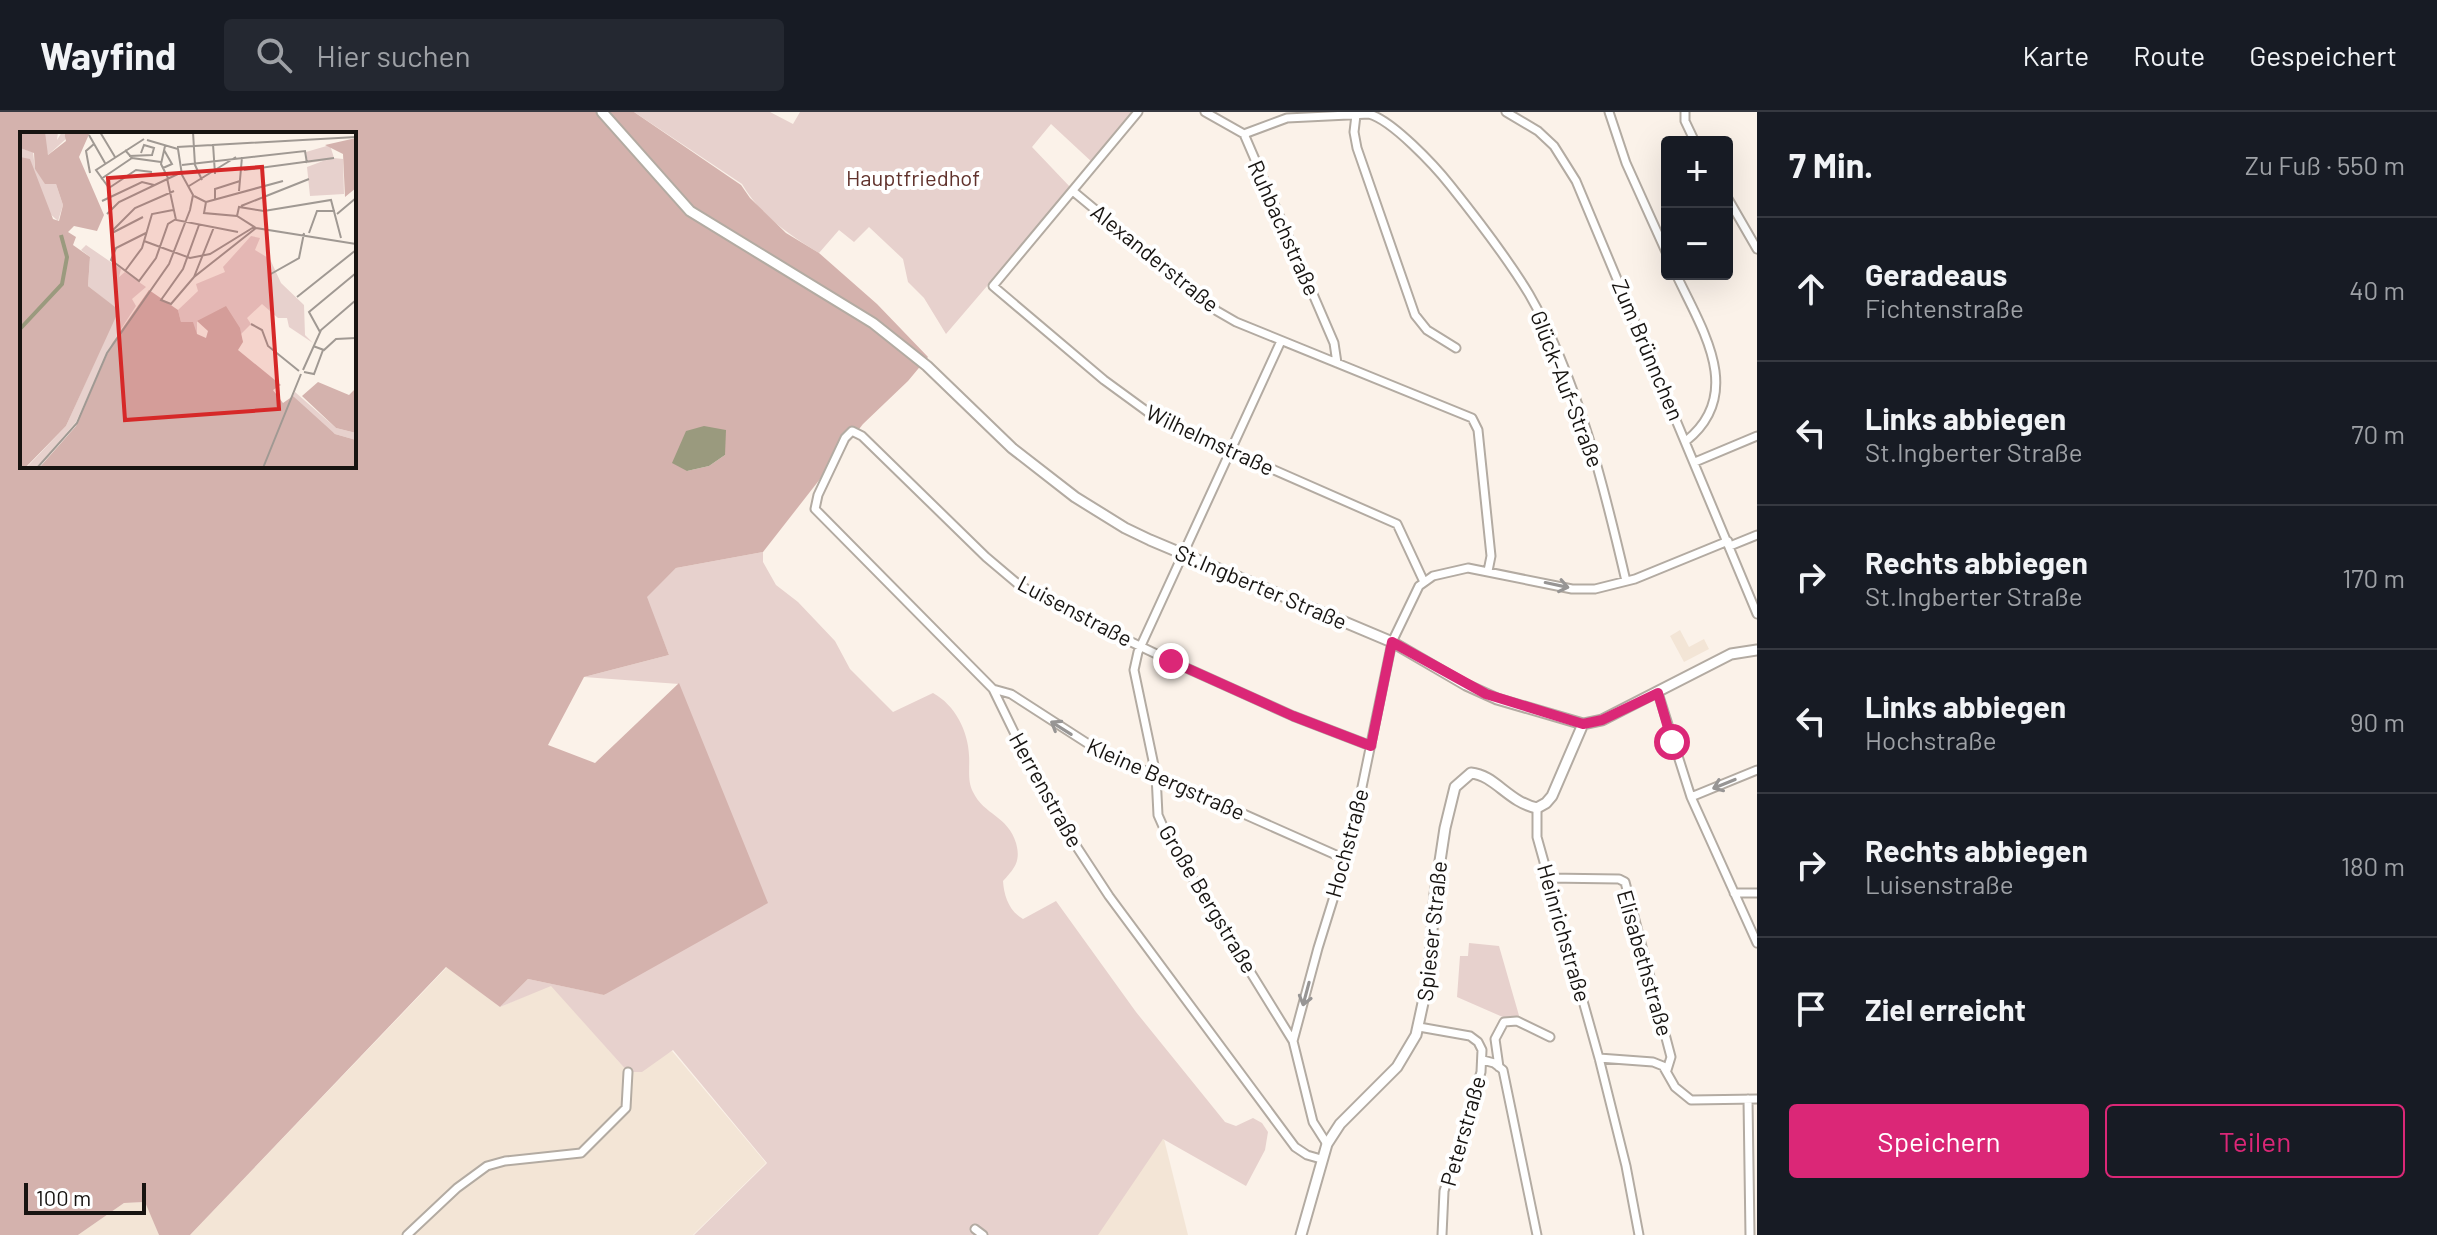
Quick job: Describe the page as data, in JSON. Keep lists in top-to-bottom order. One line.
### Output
{"streets":{"main road":["St.Ingberter Straße","Spieser Straße"],"street":["Ruhbachstraße","Alexanderstraße","Zum Brünnchen","Glück-Auf-Straße","Wilhelmstraße","Luisenstraße","Kleine Bergstraße","Herrenstraße","Hochstraße","Große Bergstraße","Heinrichstraße","Elisabethstraße","Peterstraße"]},"crossings":[["Ruhbachstraße","Alexanderstraße"],["Alexanderstraße","Wilhelmstraße"],["Alexanderstraße","Große Bergstraße"],["Wilhelmstraße","Hochstraße"],["Wilhelmstraße","Große Bergstraße"],["St.Ingberter Straße","Hochstraße"],["St.Ingberter Straße","Große Bergstraße"],["Luisenstraße","Herrenstraße"],["Luisenstraße","Hochstraße"],["Luisenstraße","Große Bergstraße"],["Kleine Bergstraße","Herrenstraße"],["Kleine Bergstraße","Hochstraße"],["Kleine Bergstraße","Große Bergstraße"],["Herrenstraße","Spieser Straße"],["Hochstraße","Große Bergstraße"],["Große Bergstraße","Spieser Straße"],["Spieser Straße","Heinrichstraße"],["Spieser Straße","Peterstraße"],["Heinrichstraße","Elisabethstraße"]],"one_way":["Kleine Bergstraße","Hochstraße"],"parks":["Hauptfriedhof"],"scale_bar":"100 m","page":{"header":"Wayfind","search":"Hier suchen","nav":["Karte","Route","Gespeichert"],"heading":["7 Min.","Zu Fuß · 550 m"],"map_buttons":["+","−"],"list":[["Geradeaus","Fichtenstraße","40 m"],["Links abbiegen","St.Ingberter Straße","70 m"],["Rechts abbiegen","St.Ingberter Straße","170 m"],["Links abbiegen","Hochstraße","90 m"],["Rechts abbiegen","Luisenstraße","180 m"],"Ziel erreicht"],"buttons":["Speichern","Teilen"],"scale":"100 m"}}
